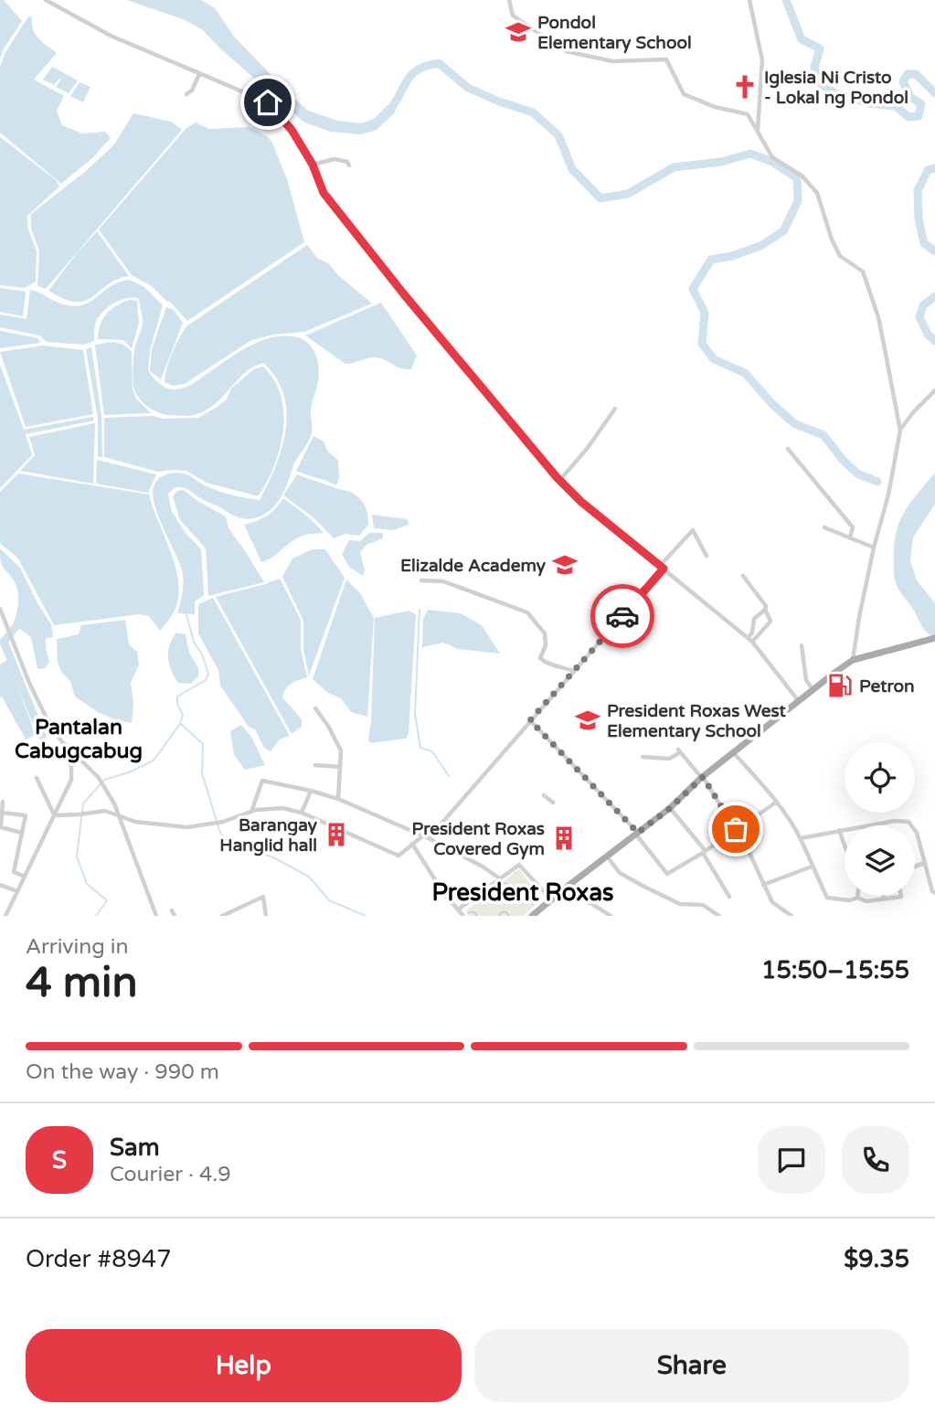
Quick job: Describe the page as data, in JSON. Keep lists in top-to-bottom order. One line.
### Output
{"districts":["Pantalan Cabugcabug","President Roxas"],"places":{"school or university":["Pondol Elementary School","Elizalde Academy","President Roxas West Elementary School"],"church":["Iglesia Ni Cristo - Lokal ng Pondol"],"fuel station":["Petron"],"building":["Barangay Hanglid hall","President Roxas Covered Gym"]},"page":{"heading":["4 min","Arriving in","15:50–15:55"],"panel":["Sam","Courier · 4.9","Order #8947","$9.35"],"bar":"On the way · 990 m","round":"S","buttons":["Help","Share"]}}
